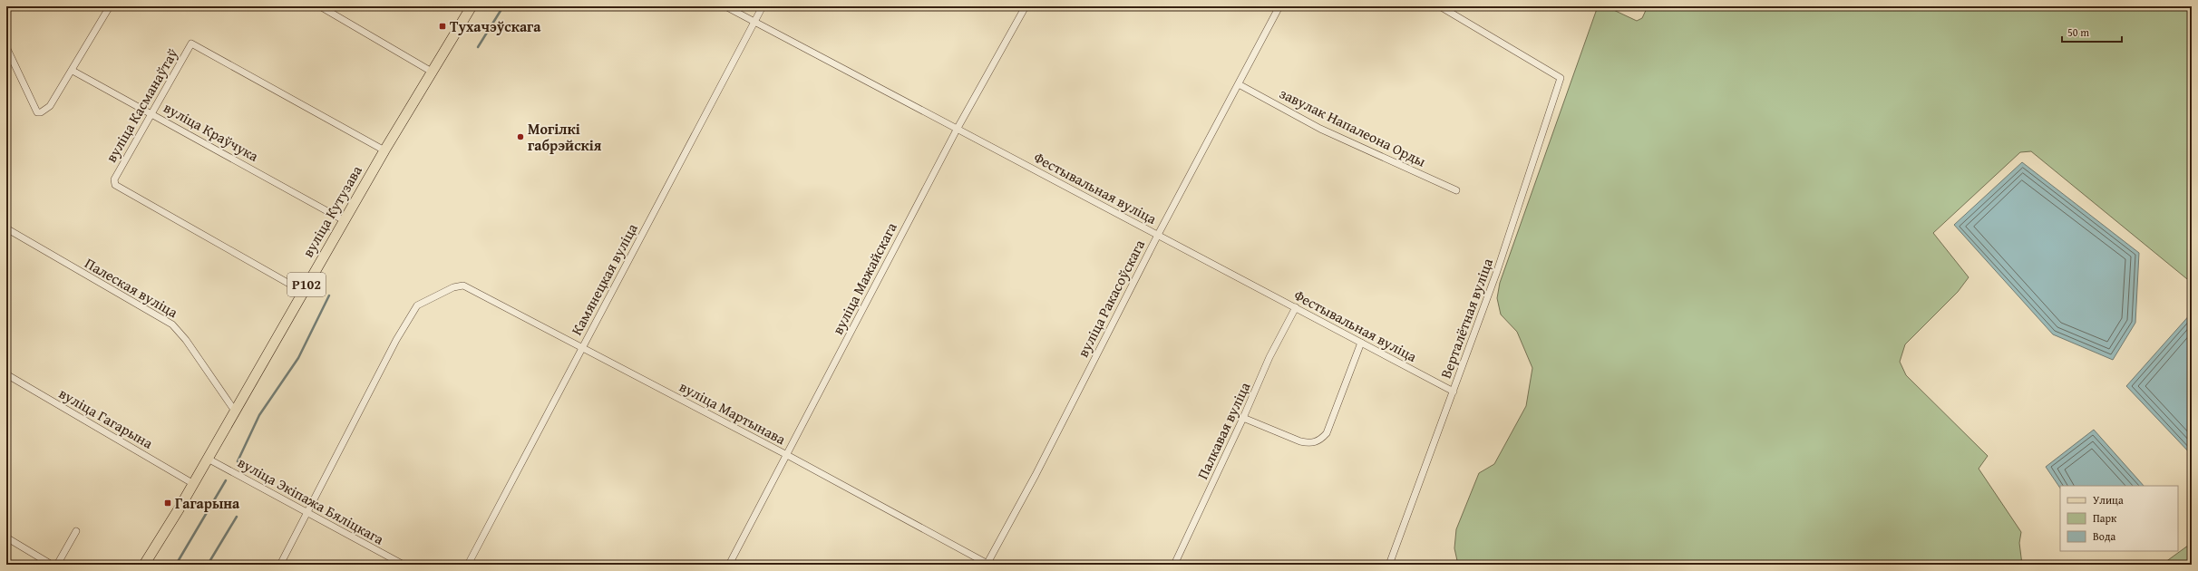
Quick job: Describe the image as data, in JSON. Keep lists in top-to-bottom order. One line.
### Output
{"streets":{"main road":["вуліца Кутузава","Р102"],"street":["вуліца Касманаўтаў","завулак Напалеона Орды","вуліца Краўчука","Фестывальная вуліца","вуліца Мажайскага","Камянецкая вуліца","Палеская вуліца","вуліца Ракасоўскага","Верталётная вуліца","вуліца Мартынава","вуліца Гагарына","Палкавая вуліца","вуліца Экіпажа Бяліцкага"]},"crossings":[["вуліца Касманаўтаў","вуліца Краўчука"],["вуліца Касманаўтаў","вуліца Кутузава"],["завулак Напалеона Орды","вуліца Ракасоўскага"],["вуліца Краўчука","вуліца Кутузава"],["Фестывальная вуліца","вуліца Мажайскага"],["Фестывальная вуліца","Камянецкая вуліца"],["Фестывальная вуліца","вуліца Ракасоўскага"],["Фестывальная вуліца","Верталётная вуліца"],["Фестывальная вуліца","Палкавая вуліца"],["вуліца Кутузава","Палеская вуліца"],["вуліца Кутузава","вуліца Гагарына"],["вуліца Кутузава","вуліца Экіпажа Бяліцкага"],["вуліца Мажайскага","вуліца Мартынава"],["Камянецкая вуліца","вуліца Мартынава"],["вуліца Ракасоўскага","вуліца Мартынава"],["вуліца Мартынава","вуліца Экіпажа Бяліцкага"]],"places":{"transit":["Тухачэўскага","Гагарына"],"other":["Могілкі габрэйскія"]},"legend":["Улица","Парк","Вода"],"scale_bar":"50 m"}
